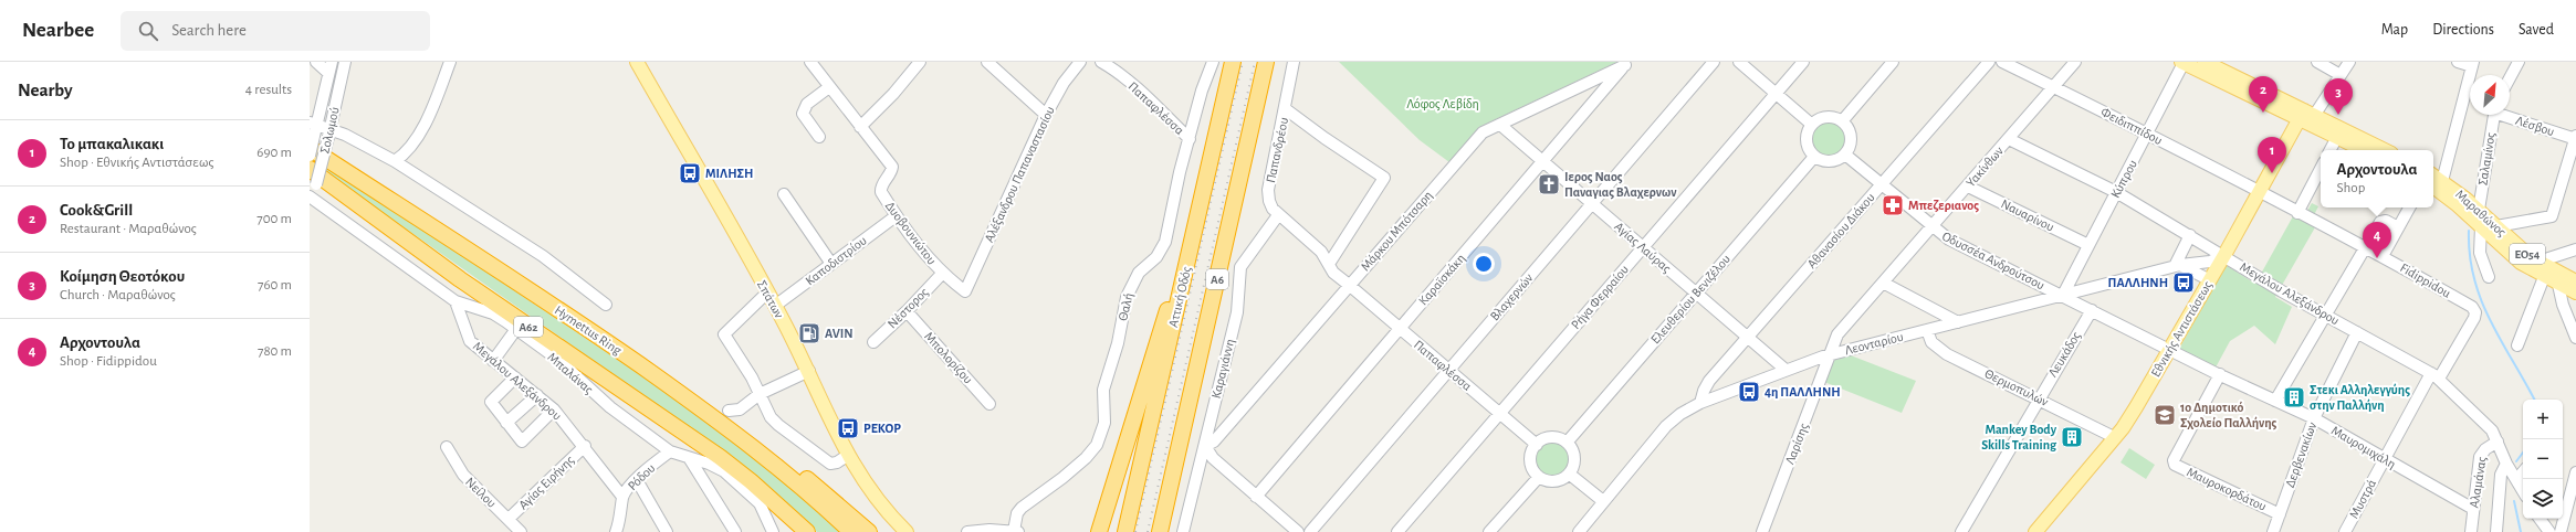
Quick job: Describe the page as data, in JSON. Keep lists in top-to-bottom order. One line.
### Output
{"streets":{"highway":["Α6","Αττική Οδός","Α62","Hymettus Ring"],"main road":["Μαραθώνος","ΕΟ54","Σπάτων","Εθνικής Αντιστάσεως"],"street":["Παπαφλέσσα","Φειδιππίδου","Λέσβου","Σολωμού","Παπανδρέου","Σαλαμίνος","Υακίνθων","Αλέξανδρου Παπαναστασίου","Κύπρου","Ναυαρίνου","Μάρκου Μπότσαρη","Αθανασίου Διάκου","Δυοβουνιώτου","Αγίας Λαύρας","Καποδιστρίου","Οδυσσέα Ανδρούτσου","Καραϊσκάκη","Fidippidou","Μεγάλου Αλεξάνδρου","Βλαχερνών","Ρήγα Φερραίου","Ελευθερίου Βενιζέλου","Θαλή","Νέστορος","Λεονταρίου","Λευκάδος","Μπολορίζου","Καραγιάννη","Μπαλάνας","Θερμοπυλών","Λαρίσης","Μαυρομιχάλη","Δερβενακίων","Ρόδου","Αγίας Ειρήνης","Αλαμάνας","Μαυροκορδάτου","Νείλου","Μυστρά"]},"crossings":[["Παπαφλέσσα","Παπανδρέου"],["Παπαφλέσσα","Μάρκου Μπότσαρη"],["Παπαφλέσσα","Καραϊσκάκη"],["Παπαφλέσσα","Βλαχερνών"],["Παπαφλέσσα","Ρήγα Φερραίου"],["Παπαφλέσσα","Ελευθερίου Βενιζέλου"],["Παπαφλέσσα","Θαλή"],["Φειδιππίδου","Υακίνθων"],["Φειδιππίδου","Κύπρου"],["Φειδιππίδου","Fidippidou"],["Φειδιππίδου","Εθνικής Αντιστάσεως"],["Σολωμού","Μπαλάνας"],["Παπανδρέου","Μάρκου Μπότσαρη"],["Παπανδρέου","Καραγιάννη"],["Σαλαμίνος","Μαραθώνος"],["Υακίνθων","Ναυαρίνου"],["Υακίνθων","Οδυσσέα Ανδρούτσου"],["Υακίνθων","Μεγάλου Αλεξάνδρου"],["Υακίνθων","Λεονταρίου"],["Υακίνθων","Λαρίσης"],["Αλέξανδρου Παπαναστασίου","Δυοβουνιώτου"],["Κύπρου","Ναυαρίνου"],["Κύπρου","Οδυσσέα Ανδρούτσου"],["Κύπρου","Μεγάλου Αλεξάνδρου"],["Κύπρου","Μαυρομιχάλη"],["Μάρκου Μπότσαρη","Αγίας Λαύρας"],["Μάρκου Μπότσαρη","Καραϊσκάκη"],["Μάρκου Μπότσαρη","Καραγιάννη"],["Αθανασίου Διάκου","Αγίας Λαύρας"],["Αθανασίου Διάκου","Οδυσσέα Ανδρούτσου"],["Αθανασίου Διάκου","Λεονταρίου"],["Δυοβουνιώτου","Καποδιστρίου"],["Δυοβουνιώτου","Νέστορος"],["Αγίας Λαύρας","Καραϊσκάκη"],["Αγίας Λαύρας","Βλαχερνών"],["Αγίας Λαύρας","Ρήγα Φερραίου"],["Αγίας Λαύρας","Ελευθερίου Βενιζέλου"],["Αγίας Λαύρας","Λεονταρίου"],["Καποδιστρίου","Σπάτων"],["Οδυσσέα Ανδρούτσου","Ελευθερίου Βενιζέλου"],["Οδυσσέα Ανδρούτσου","Λεονταρίου"],["Οδυσσέα Ανδρούτσου","Μαυρομιχάλη"],["Fidippidou","Μεγάλου Αλεξάνδρου"],["Fidippidou","Εθνικής Αντιστάσεως"],["Fidippidou","Μυστρά"],["Μεγάλου Αλεξάνδρου","Εθνικής Αντιστάσεως"],["Μεγάλου Αλεξάνδρου","Μπαλάνας"],["Μεγάλου Αλεξάνδρου","Δερβενακίων"],["Μεγάλου Αλεξάνδρου","Ρόδου"],["Μεγάλου Αλεξάνδρου","Αγίας Ειρήνης"],["Μεγάλου Αλεξάνδρου","Αλαμάνας"],["Μεγάλου Αλεξάνδρου","Μυστρά"],["Νέστορος","Μπολορίζου"],["Εθνικής Αντιστάσεως","Θερμοπυλών"],["Εθνικής Αντιστάσεως","Μαυρομιχάλη"],["Λεονταρίου","Θερμοπυλών"],["Λεονταρίου","Λαρίσης"],["Λευκάδος","Θερμοπυλών"],["Λευκάδος","Μαυρομιχάλη"],["Μπαλάνας","Ρόδου"],["Μαυρομιχάλη","Δερβενακίων"],["Μαυρομιχάλη","Αλαμάνας"],["Μαυρομιχάλη","Μαυροκορδάτου"],["Μαυρομιχάλη","Μυστρά"],["Δερβενακίων","Μαυροκορδάτου"],["Αγίας Ειρήνης","Νείλου"]],"parks":["Λόφος Λεβίδη"],"places":{"bus stop":["ΜΙΛΗΣΗ","ΠΑΛΛΗΝΗ","4η ΠΑΛΛΗΝΗ","ΡΕΚΟΡ"],"church":["Ιερος Ναος Παναγιας Βλαχερνων"],"pharmacy":["Μπεζεριανος"],"fuel station":["AVIN"],"building":["Στεκι Αλληλεγγύης στην Παλλήνη","Mankey Body Skills Training"],"school or university":["1ο Δημοτικό Σχολείο Παλλήνης"]},"north":"top right","page":{"header":"Nearbee","search":"Search here","nav":["Map","Directions","Saved"],"heading":["Nearby","4 results"],"pins":["2","3","1","4"],"list":[{"mark":"1","name":"Το μπακαλικακι","note":"Shop · Εθνικής Αντιστάσεως","value":"690 m"},{"mark":"2","name":"Cook&Grill","note":"Restaurant · Μαραθώνος","value":"700 m"},{"mark":"3","name":"Κοίμηση Θεοτόκου","note":"Church · Μαραθώνος","value":"760 m"},{"mark":"4","name":"Αρχοντουλα","note":"Shop · Fidippidou","value":"780 m"}],"popup":["Αρχοντουλα","Shop"],"map_buttons":["+","−"]}}
